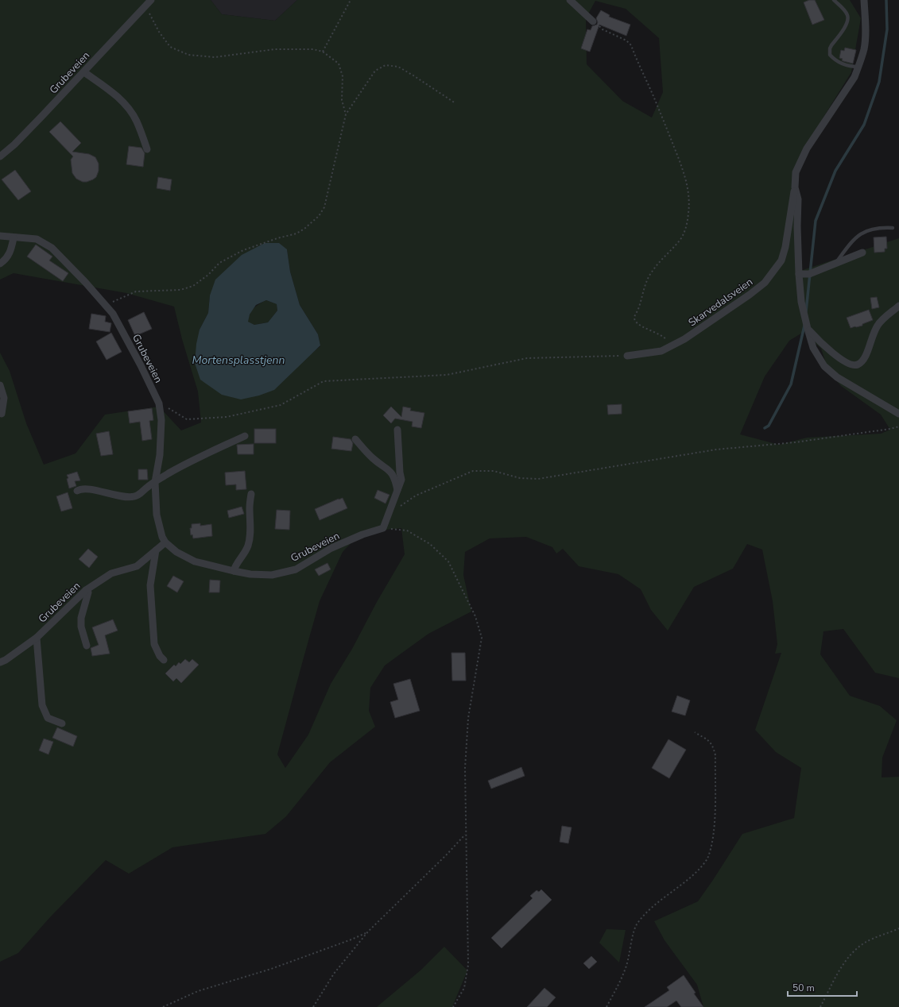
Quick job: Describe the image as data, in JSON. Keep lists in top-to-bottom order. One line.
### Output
{"streets":{"street":["Grubeveien","Skarvedalsveien"]},"water":["Mortensplasstjenn"],"scale_bar":"50 m"}
